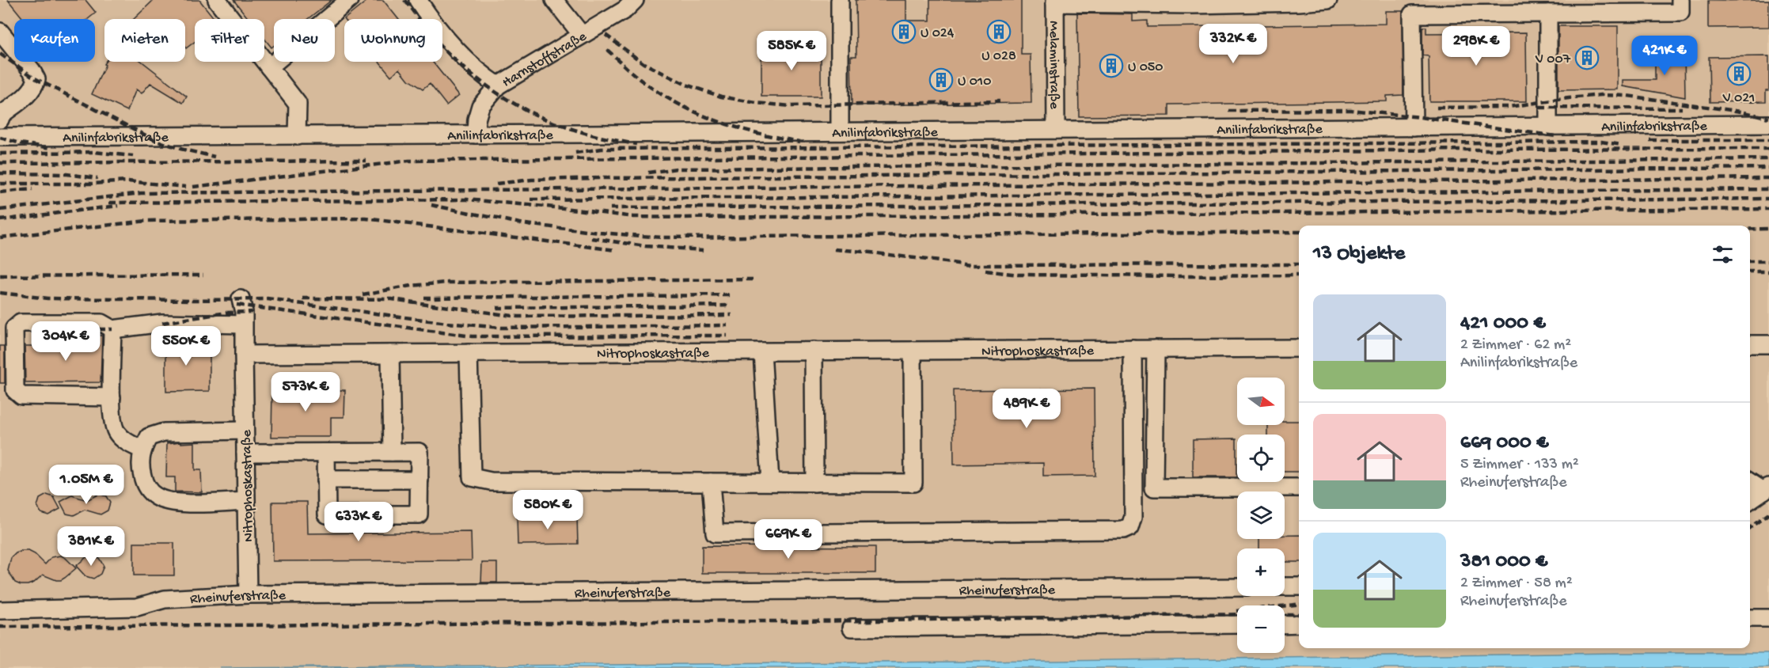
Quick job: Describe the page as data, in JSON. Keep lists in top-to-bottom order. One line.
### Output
{"streets":{"street":["Harnstoffstraße","Melaminstraße","Anilinfabrikstraße","Nitrophoskastraße","Rheinuferstraße"]},"crossings":[["Harnstoffstraße","Anilinfabrikstraße"],["Melaminstraße","Anilinfabrikstraße"],["Nitrophoskastraße","Rheinuferstraße"]],"places":{"building":["U 024","U 028","V 007","U 050","V 021","U 010"]},"north":"right","page":{"chip":["Kaufen","Mieten","Filter","Neu","Wohnung"],"price":["332K €","298K €","585K €","421K €","304K €","550K €","573K €","489K €","1.05M €","580K €","633K €","669K €","381K €"],"heading":"13 Objekte","list":[{"name":"421 000 €","note":"2 Zimmer · 62 m² · Anilinfabrikstraße"},{"name":"669 000 €","note":"5 Zimmer · 133 m² · Rheinuferstraße"},{"name":"381 000 €","note":"2 Zimmer · 58 m² · Rheinuferstraße"}],"map_buttons":["+","−"]}}
